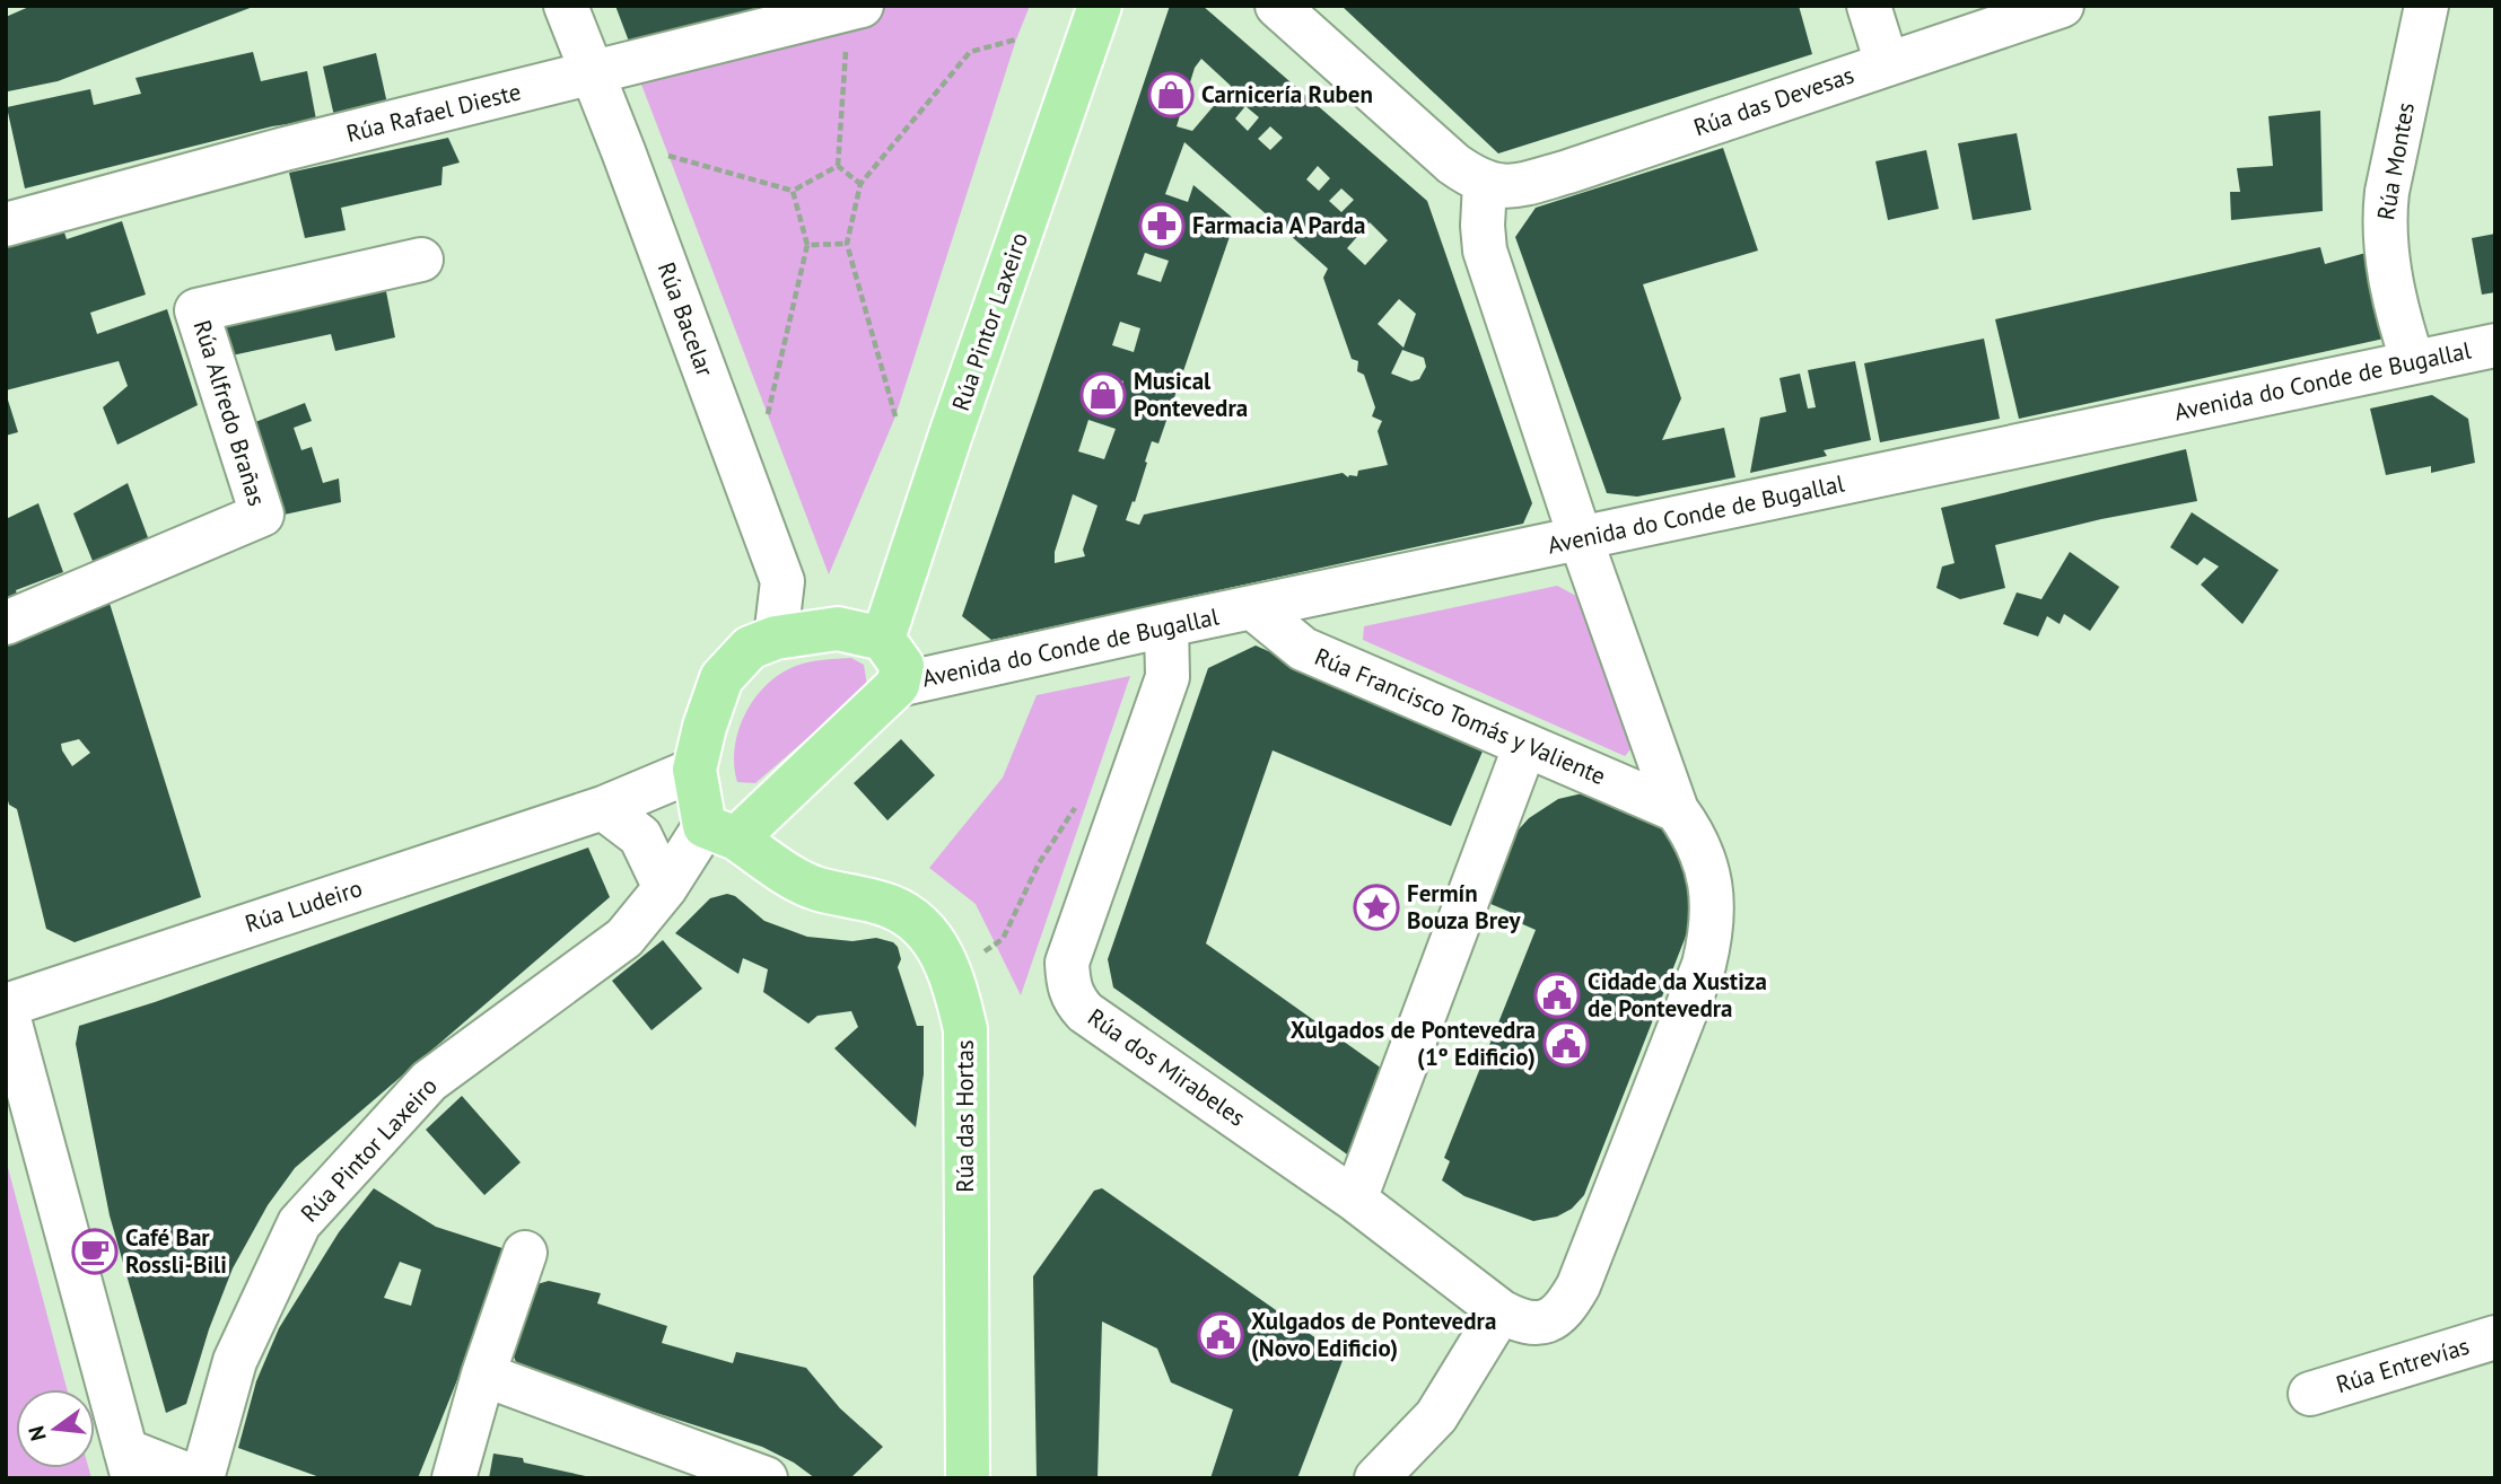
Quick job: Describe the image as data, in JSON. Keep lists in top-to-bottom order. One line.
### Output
{"streets":{"main road":["Rúa Pintor Laxeiro","Rúa das Hortas"],"street":["Rúa das Devesas","Rúa Rafael Dieste","Rúa Montes","Rúa Bacelar","Avenida do Conde de Bugallal","Rúa Alfredo Brañas","Rúa Francisco Tomás y Valiente","Rúa Ludeiro","Rúa dos Mirabeles","Rúa Entrevías"]},"crossings":[["Rúa Rafael Dieste","Rúa Bacelar"],["Rúa Montes","Avenida do Conde de Bugallal"],["Rúa Pintor Laxeiro","Avenida do Conde de Bugallal"],["Rúa Pintor Laxeiro","Rúa das Hortas"],["Avenida do Conde de Bugallal","Rúa Francisco Tomás y Valiente"],["Avenida do Conde de Bugallal","Rúa dos Mirabeles"]],"places":{"shop":["Carnicería Ruben","Musical Pontevedra"],"pharmacy":["Farmacia A Parda"],"place":["Fermín Bouza Brey"],"public building":["Cidade da Xustiza de Pontevedra","Xulgados de Pontevedra (1º Edificio)","Xulgados de Pontevedra (Novo Edificio)"],"cafe":["Café Bar Rossli-Bili"]},"north":"left"}
